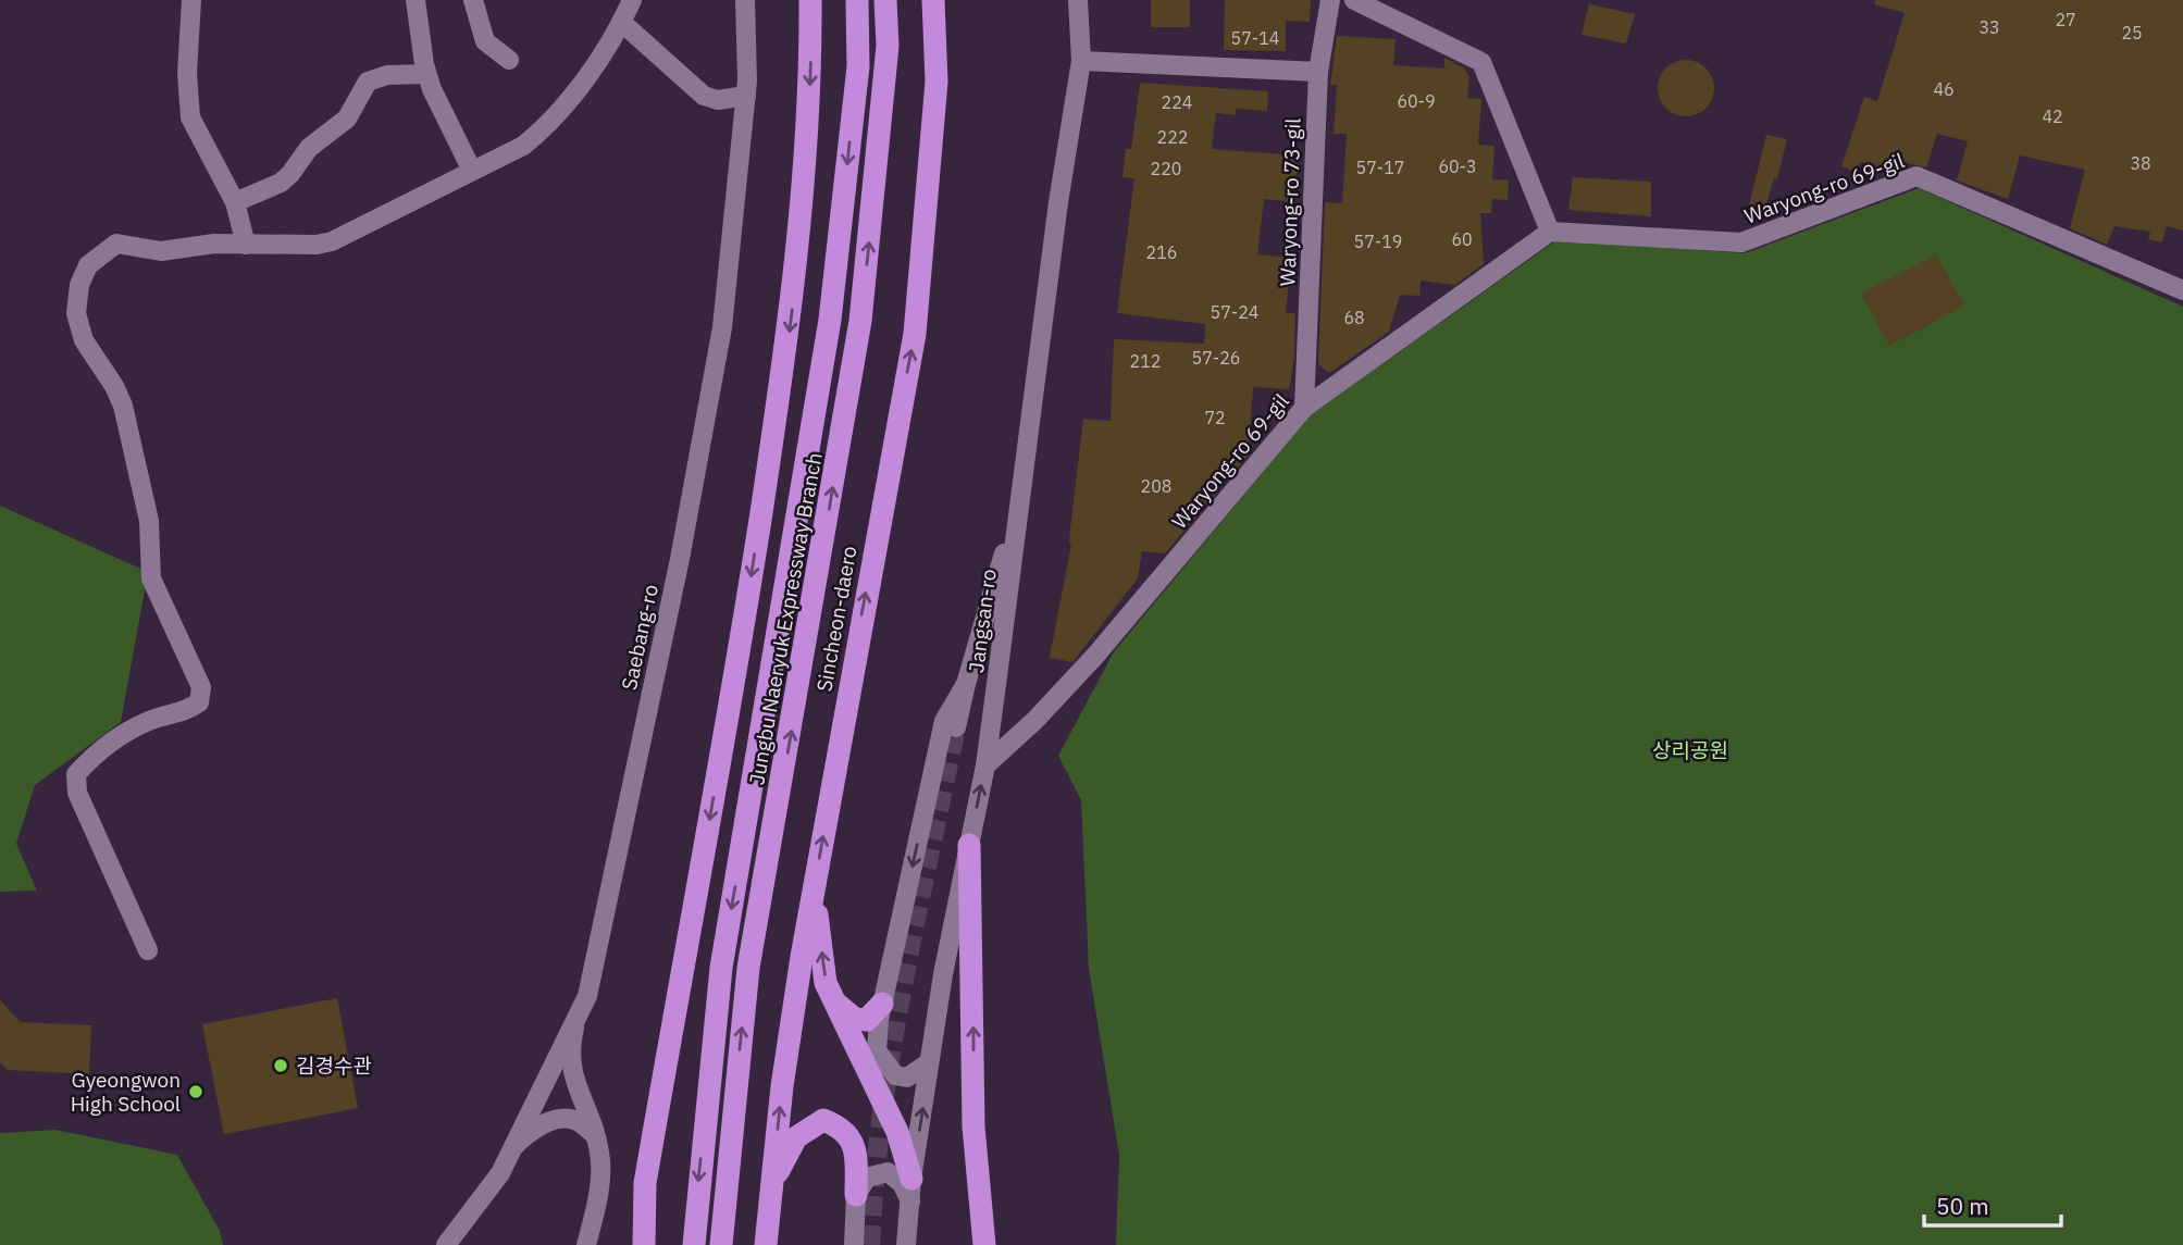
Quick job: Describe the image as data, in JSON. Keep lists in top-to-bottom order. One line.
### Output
{"streets":{"highway":["Jungbu Naeryuk Expressway Branch","Sincheon-daero"],"street":["Waryong-ro 69-gil","Waryong-ro 73-gil","Jangsan-ro","Saebang-ro"]},"crossings":[["Waryong-ro 69-gil","Waryong-ro 73-gil"],["Waryong-ro 69-gil","Jangsan-ro"]],"parks":["상리공원"],"places":["김경수관","Gyeongwon High School"],"house_numbers":["27","33","25","57-14","46","60-9","224","42","222","38","60-3","57-17","220","60","57-19","216","57-24","68","57-26","212","72","208"],"scale_bar":"50 m"}
